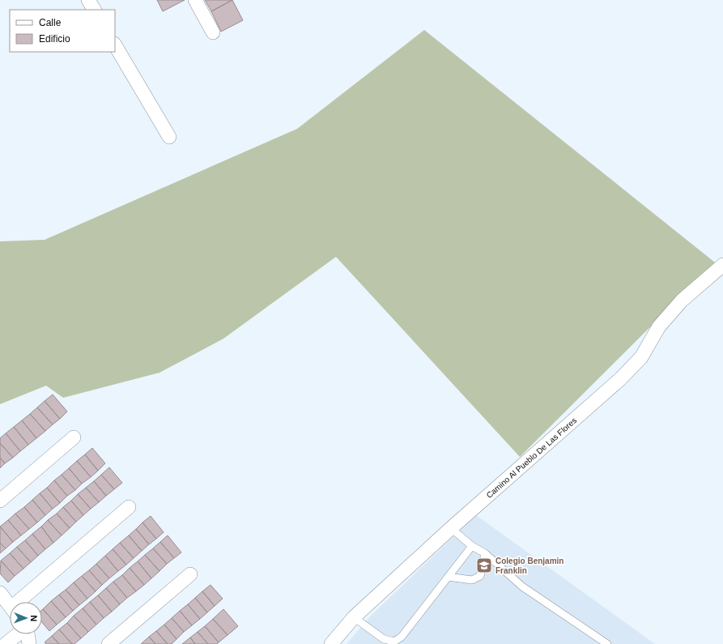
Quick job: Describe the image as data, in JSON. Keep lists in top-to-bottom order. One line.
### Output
{"streets":{"street":["Camino Al Pueblo De Las Flores"]},"places":{"school or university":["Colegio Benjamin Franklin"]},"legend":["Calle","Edificio"],"north":"right"}
